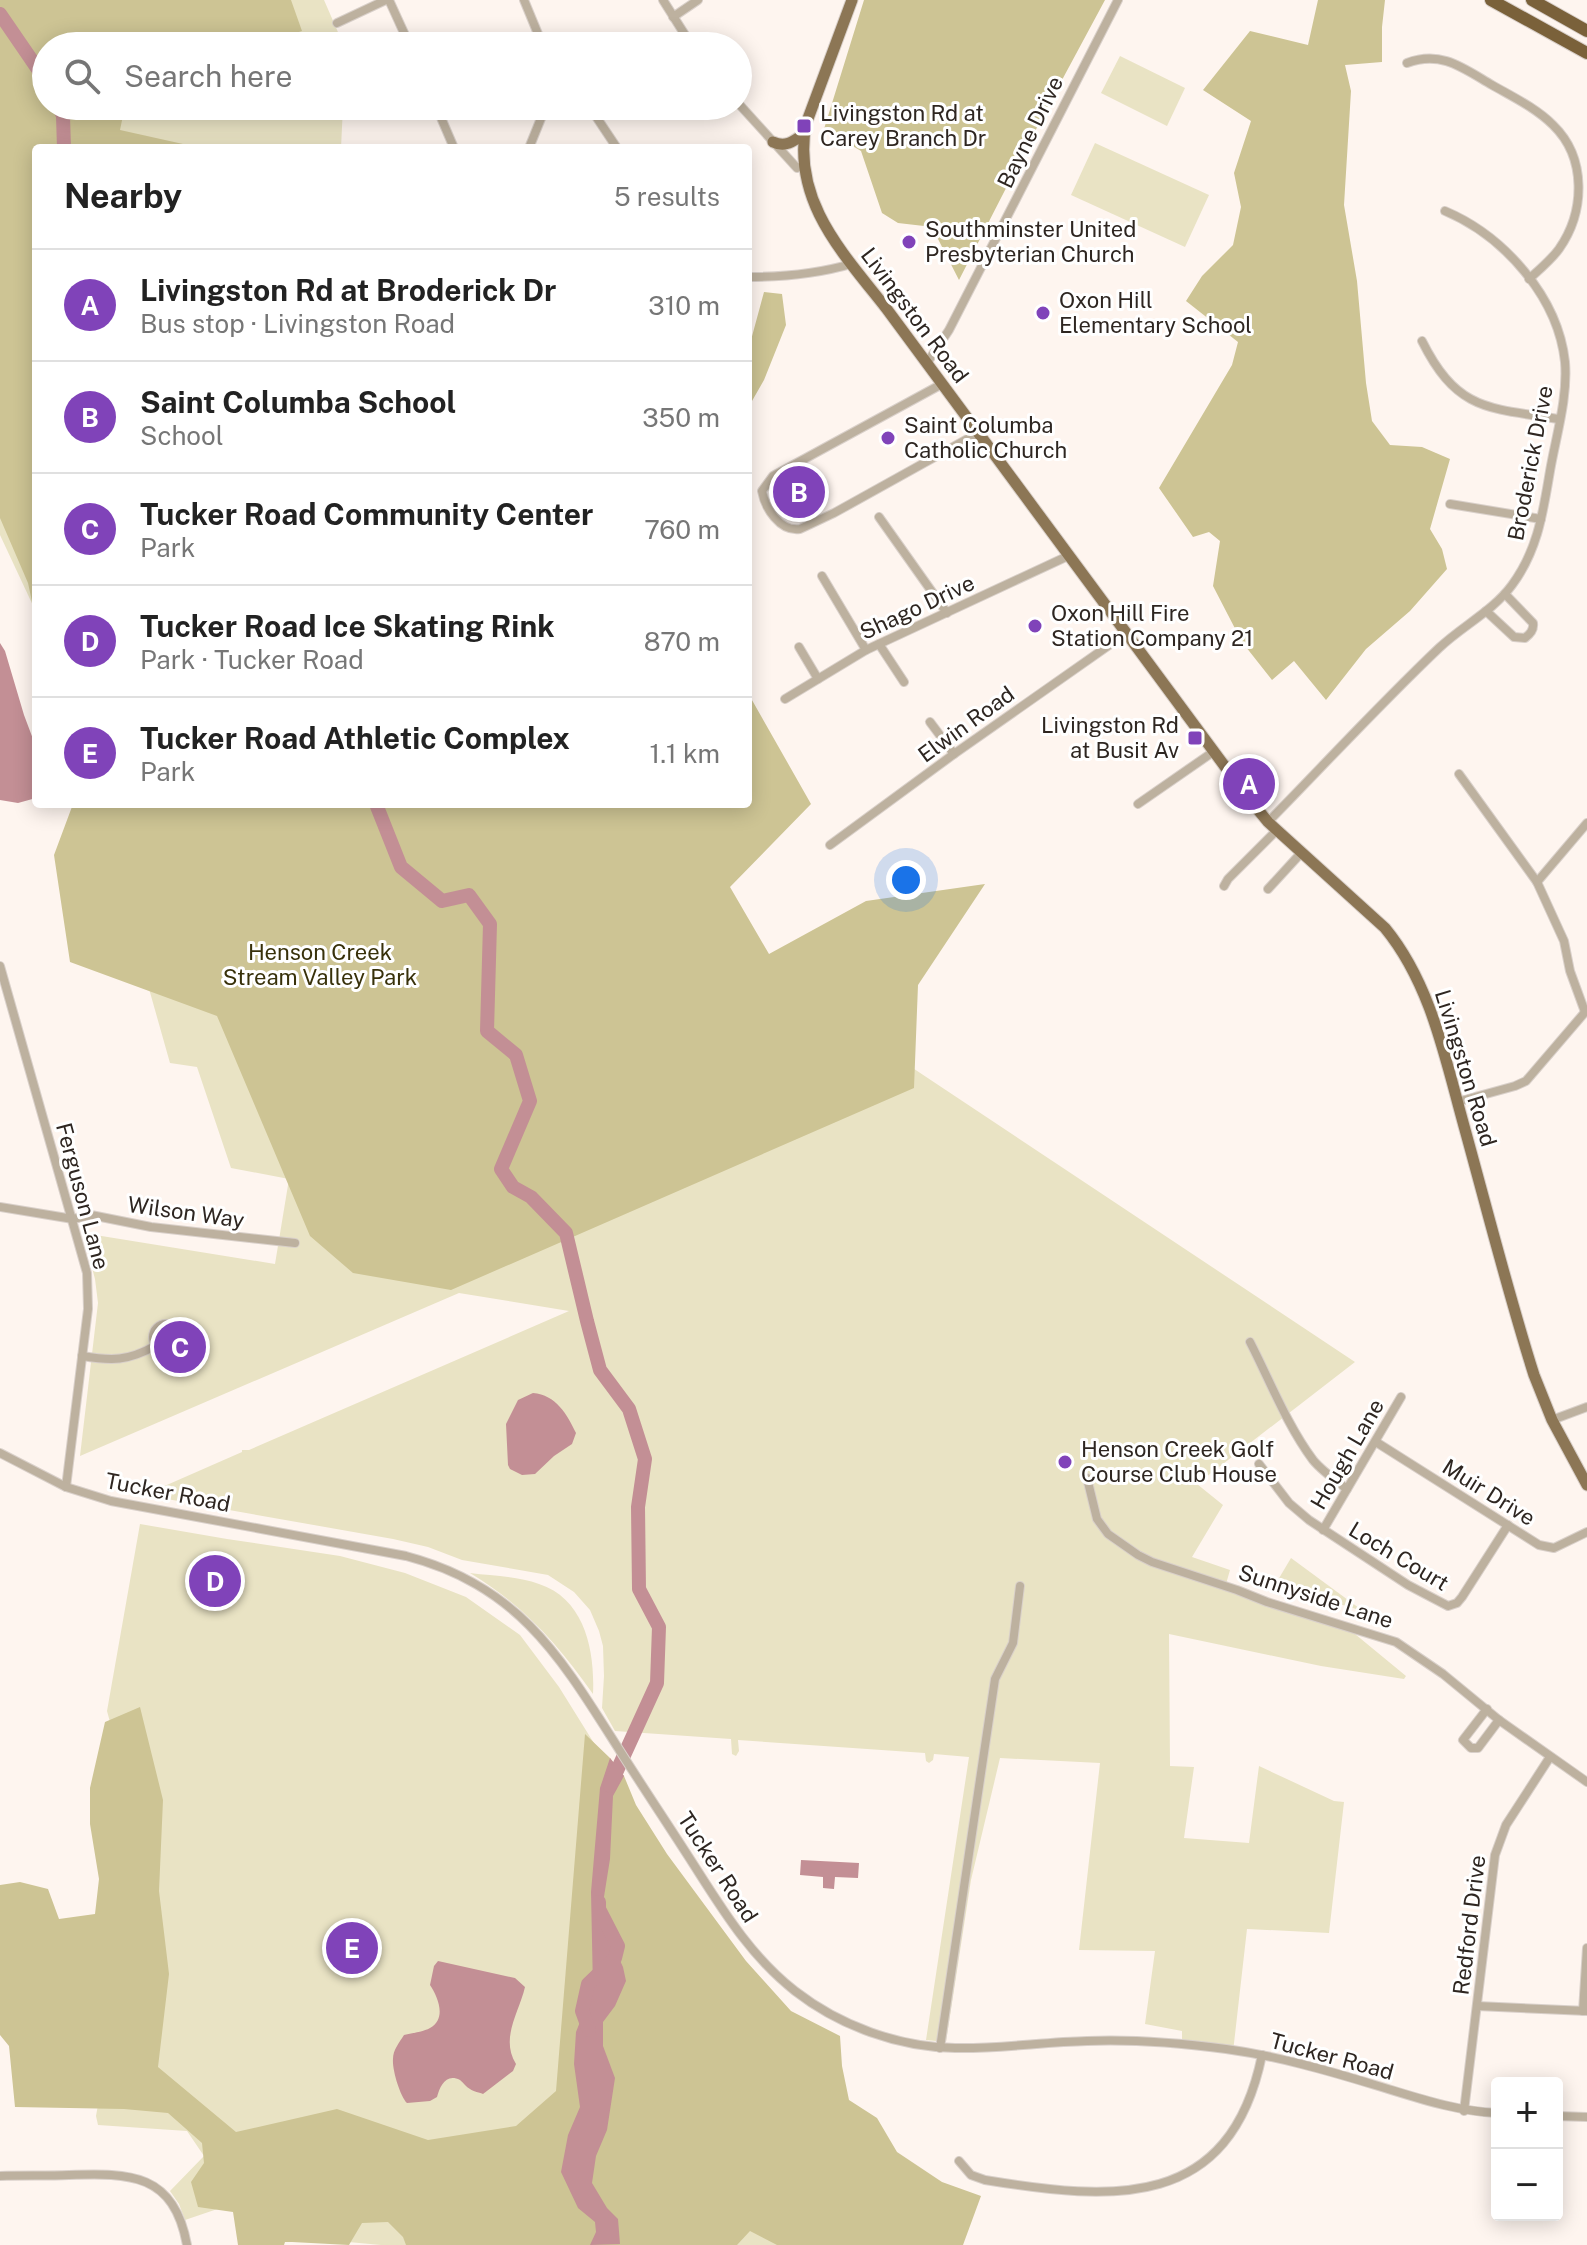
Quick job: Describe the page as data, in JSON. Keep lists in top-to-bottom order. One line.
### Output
{"streets":{"main road":["Livingston Road"],"street":["Bayne Drive","Broderick Drive","Shago Drive","Elwin Road","Ferguson Lane","Wilson Way","Hough Lane","Tucker Road","Muir Drive","Loch Court","Sunnyside Lane","Redford Drive"]},"crossings":[["Bayne Drive","Livingston Road"],["Livingston Road","Broderick Drive"],["Livingston Road","Shago Drive"],["Livingston Road","Elwin Road"],["Ferguson Lane","Wilson Way"],["Ferguson Lane","Tucker Road"],["Hough Lane","Muir Drive"],["Hough Lane","Loch Court"],["Tucker Road","Redford Drive"],["Muir Drive","Loch Court"],["Sunnyside Lane","Redford Drive"]],"parks":["Henson Creek Stream Valley Park"],"places":{"transit":["Livingston Rd at Carey Branch Dr","Livingston Rd at Busit Av"],"other":["Southminster United Presbyterian Church","Oxon Hill Elementary School","Saint Columba Catholic Church","Oxon Hill Fire Station Company 21","Henson Creek Golf Course Club House"]},"page":{"search":"Search here","heading":["Nearby","5 results"],"list":[{"mark":"A","name":"Livingston Rd at Broderick Dr","note":"Bus stop · Livingston Road","value":"310 m"},{"mark":"B","name":"Saint Columba School","note":"School","value":"350 m"},{"mark":"C","name":"Tucker Road Community Center","note":"Park","value":"760 m"},{"mark":"D","name":"Tucker Road Ice Skating Rink","note":"Park · Tucker Road","value":"870 m"},{"mark":"E","name":"Tucker Road Athletic Complex","note":"Park","value":"1.1 km"}],"pins":["B","A","C","D","E"],"map_buttons":["+","−"]}}
